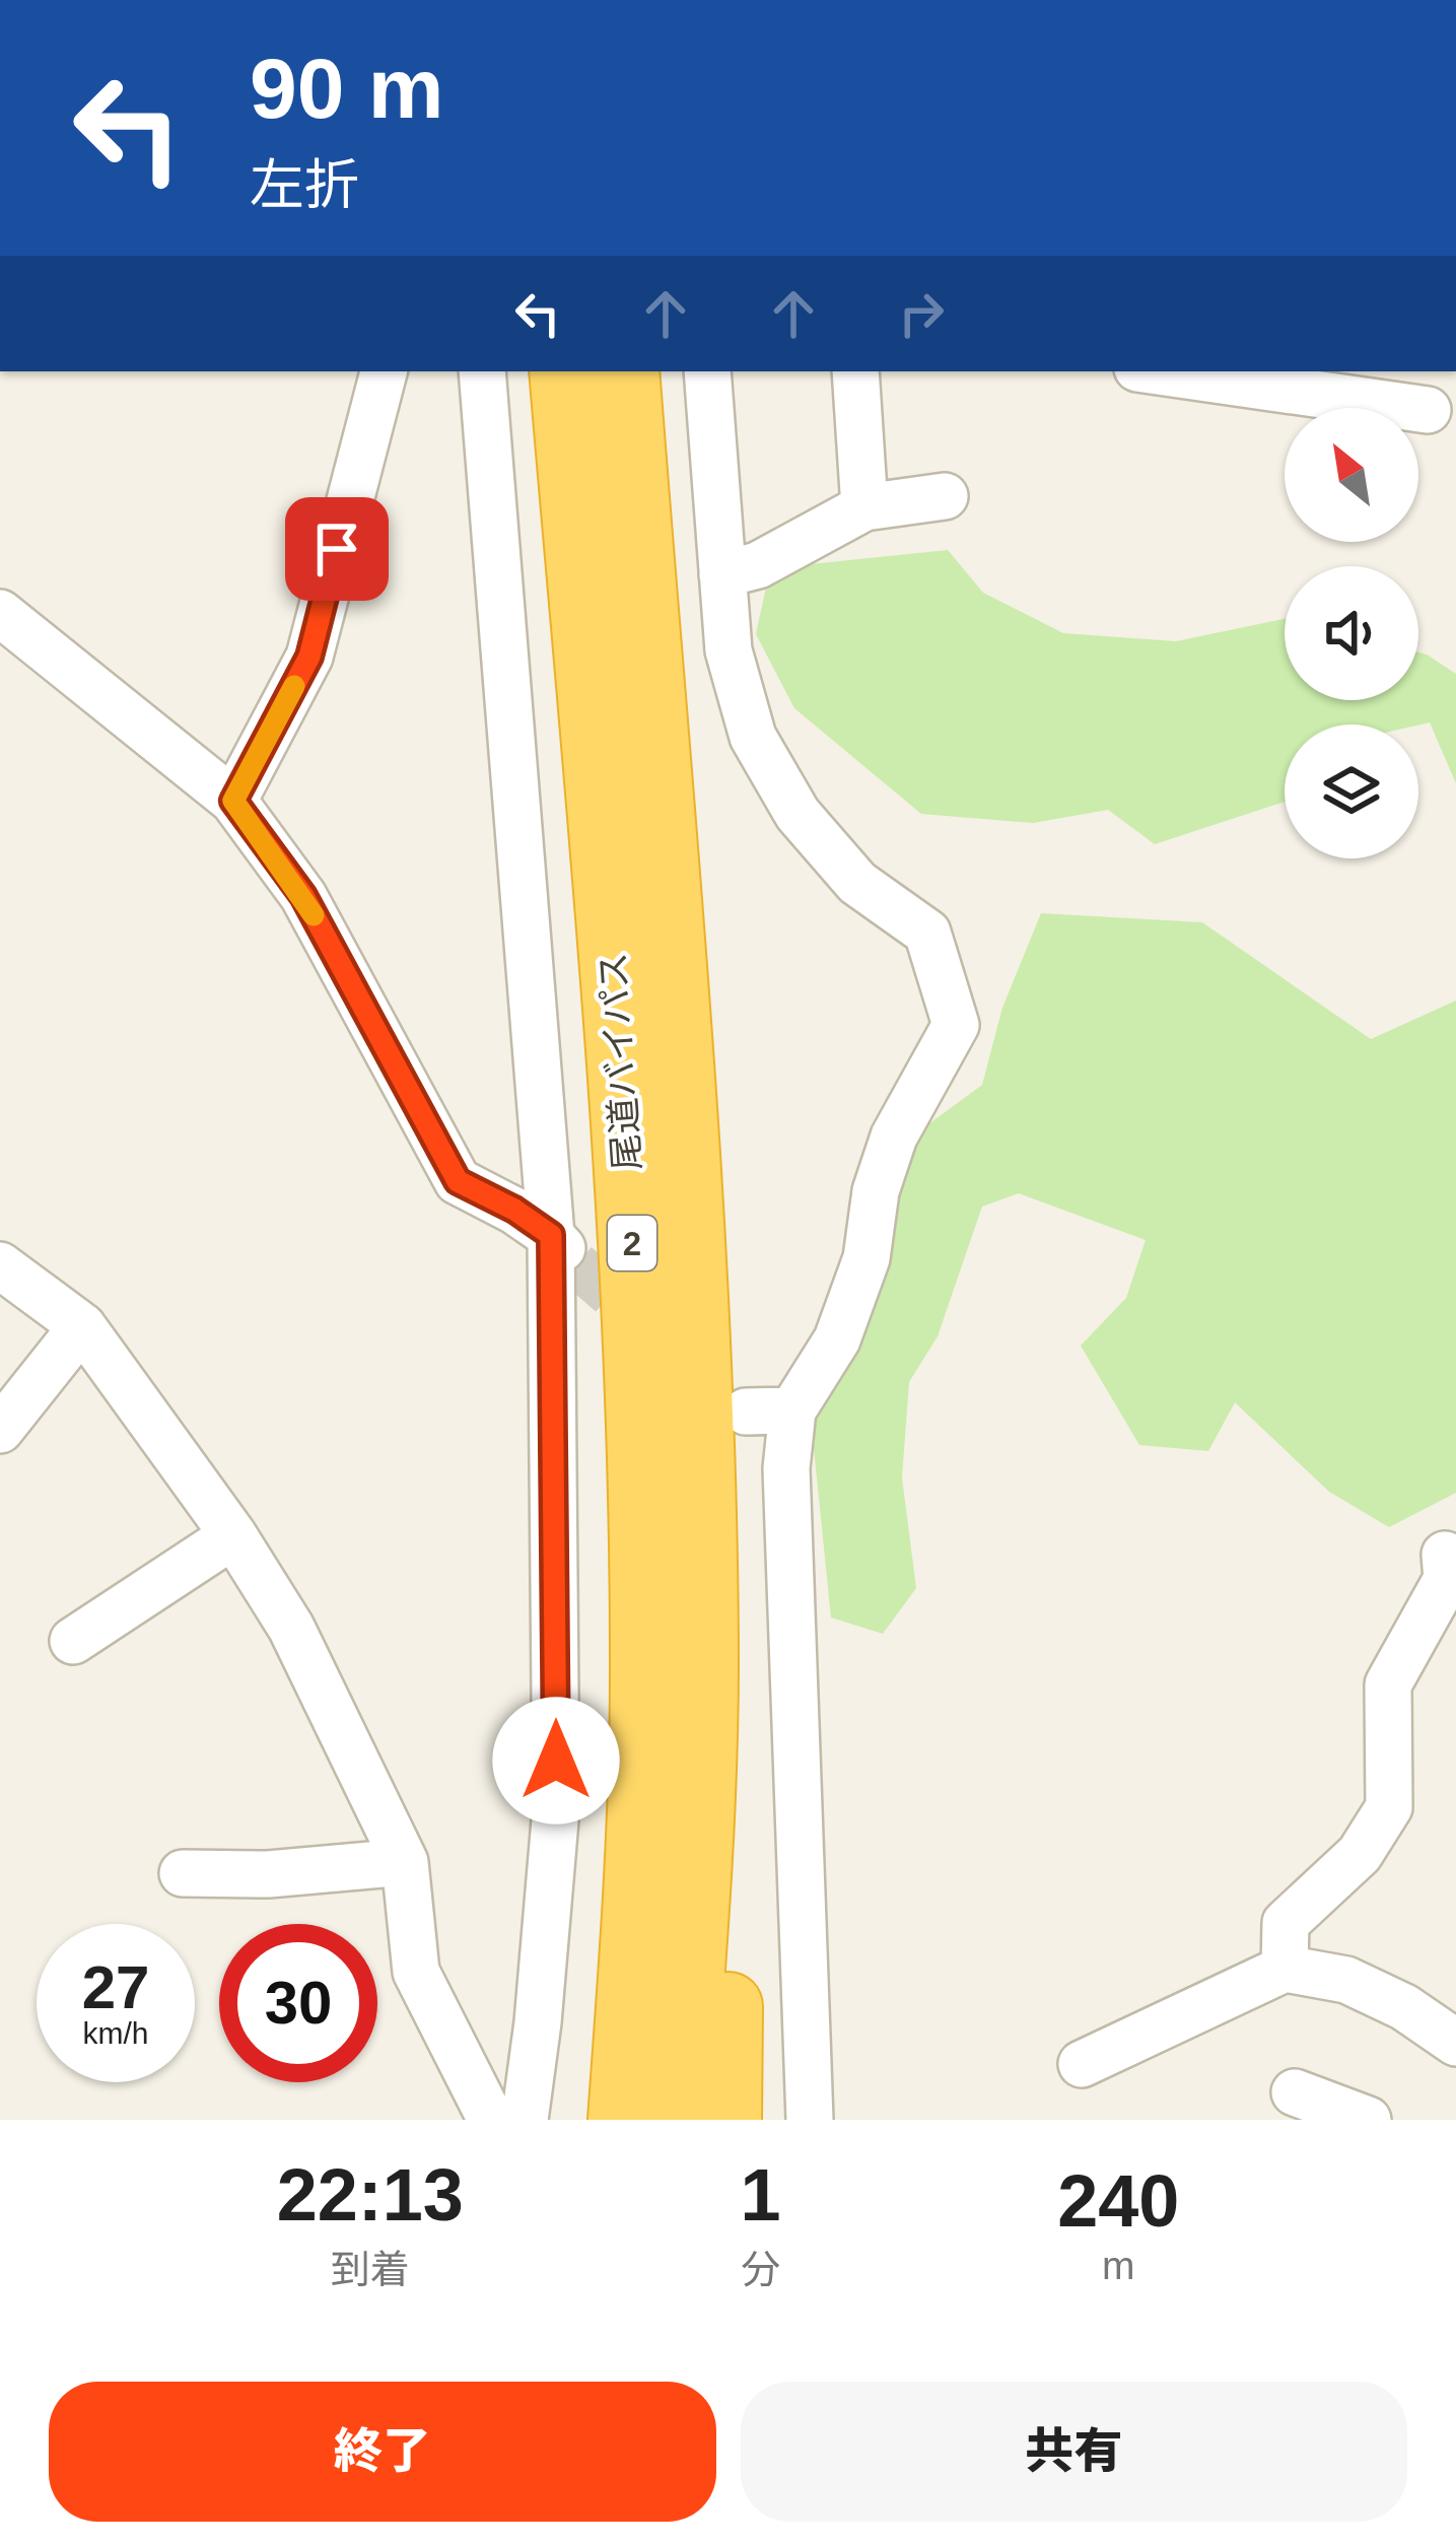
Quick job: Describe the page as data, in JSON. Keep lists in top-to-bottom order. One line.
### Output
{"streets":{"highway":["尾道バイパス","2"]},"north":"top left","page":{"turn":["90 m","左折"],"speed":"27 km/h","limit":"30","eta":["22:13","到着","1","分","240","m"],"buttons":["終了","共有"]}}
